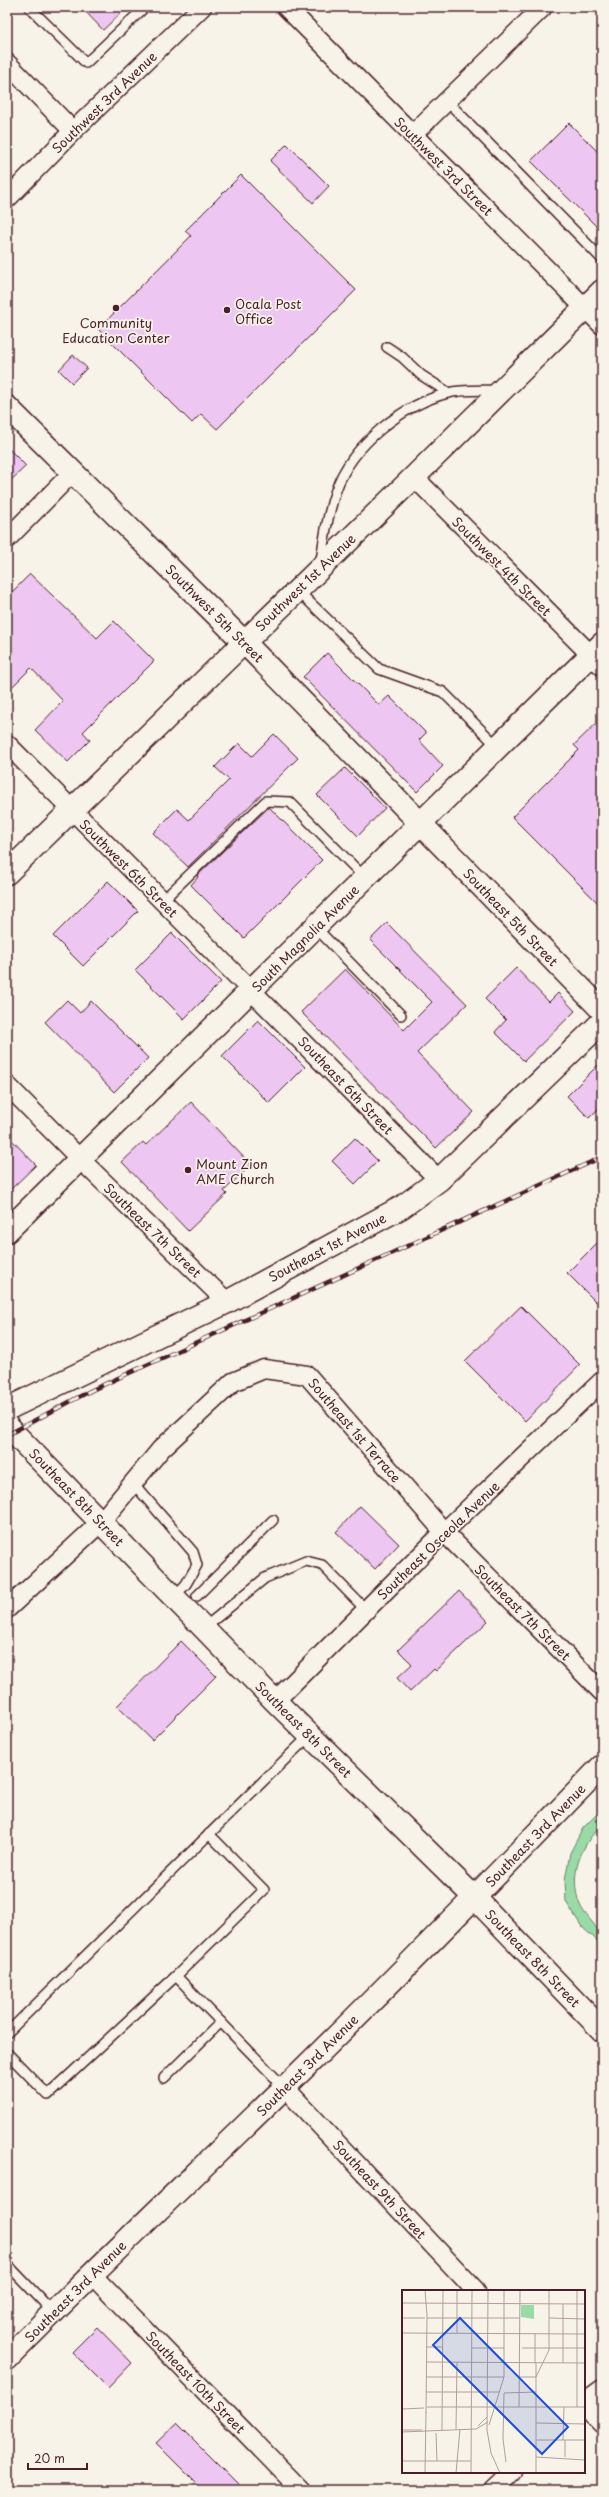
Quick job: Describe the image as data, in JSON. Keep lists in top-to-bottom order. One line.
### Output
{"streets":{"street":["Southwest 3rd Avenue","Southwest 3rd Street","Southwest 4th Street","Southwest 1st Avenue","Southwest 5th Street","Southwest 6th Street","Southeast 5th Street","South Magnolia Avenue","Southeast 6th Street","Southeast 7th Street","Southeast 1st Avenue","Southeast 1st Terrace","Southeast 8th Street","Southeast Osceola Avenue","Southeast 3rd Avenue","Southeast 9th Street","Southeast 10th Street"]},"crossings":[["Southwest 3rd Street","Southwest 1st Avenue"],["Southwest 4th Street","Southwest 1st Avenue"],["Southwest 4th Street","South Magnolia Avenue"],["Southwest 1st Avenue","Southwest 5th Street"],["Southwest 1st Avenue","Southwest 6th Street"],["Southwest 5th Street","Southeast 5th Street"],["Southwest 5th Street","South Magnolia Avenue"],["Southwest 6th Street","South Magnolia Avenue"],["Southwest 6th Street","Southeast 6th Street"],["Southeast 5th Street","South Magnolia Avenue"],["South Magnolia Avenue","Southeast 6th Street"],["South Magnolia Avenue","Southeast 7th Street"],["Southeast 6th Street","Southeast 1st Avenue"],["Southeast 7th Street","Southeast 1st Avenue"],["Southeast 7th Street","Southeast 1st Terrace"],["Southeast 7th Street","Southeast Osceola Avenue"],["Southeast 1st Terrace","Southeast 8th Street"],["Southeast 1st Terrace","Southeast Osceola Avenue"],["Southeast 8th Street","Southeast Osceola Avenue"],["Southeast 8th Street","Southeast 3rd Avenue"],["Southeast 3rd Avenue","Southeast 9th Street"],["Southeast 3rd Avenue","Southeast 10th Street"]],"places":["Community Education Center","Ocala Post Office","Mount Zion AME Church"],"scale_bar":"20 m"}
